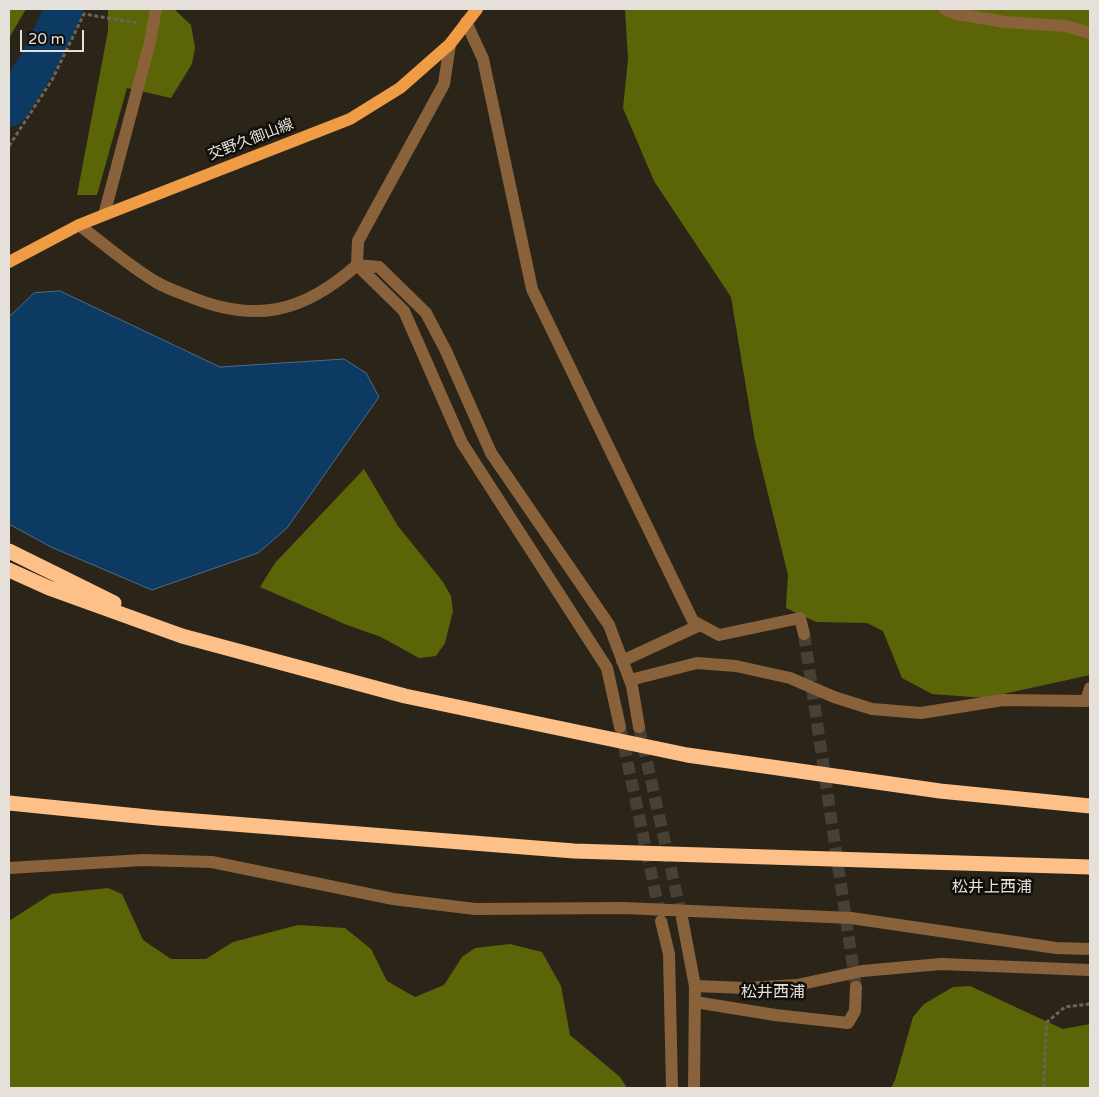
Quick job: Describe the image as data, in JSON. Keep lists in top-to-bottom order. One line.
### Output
{"streets":{"main road":["交野久御山線"]},"districts":["松井上西浦","松井西浦"],"scale_bar":"20 m"}
